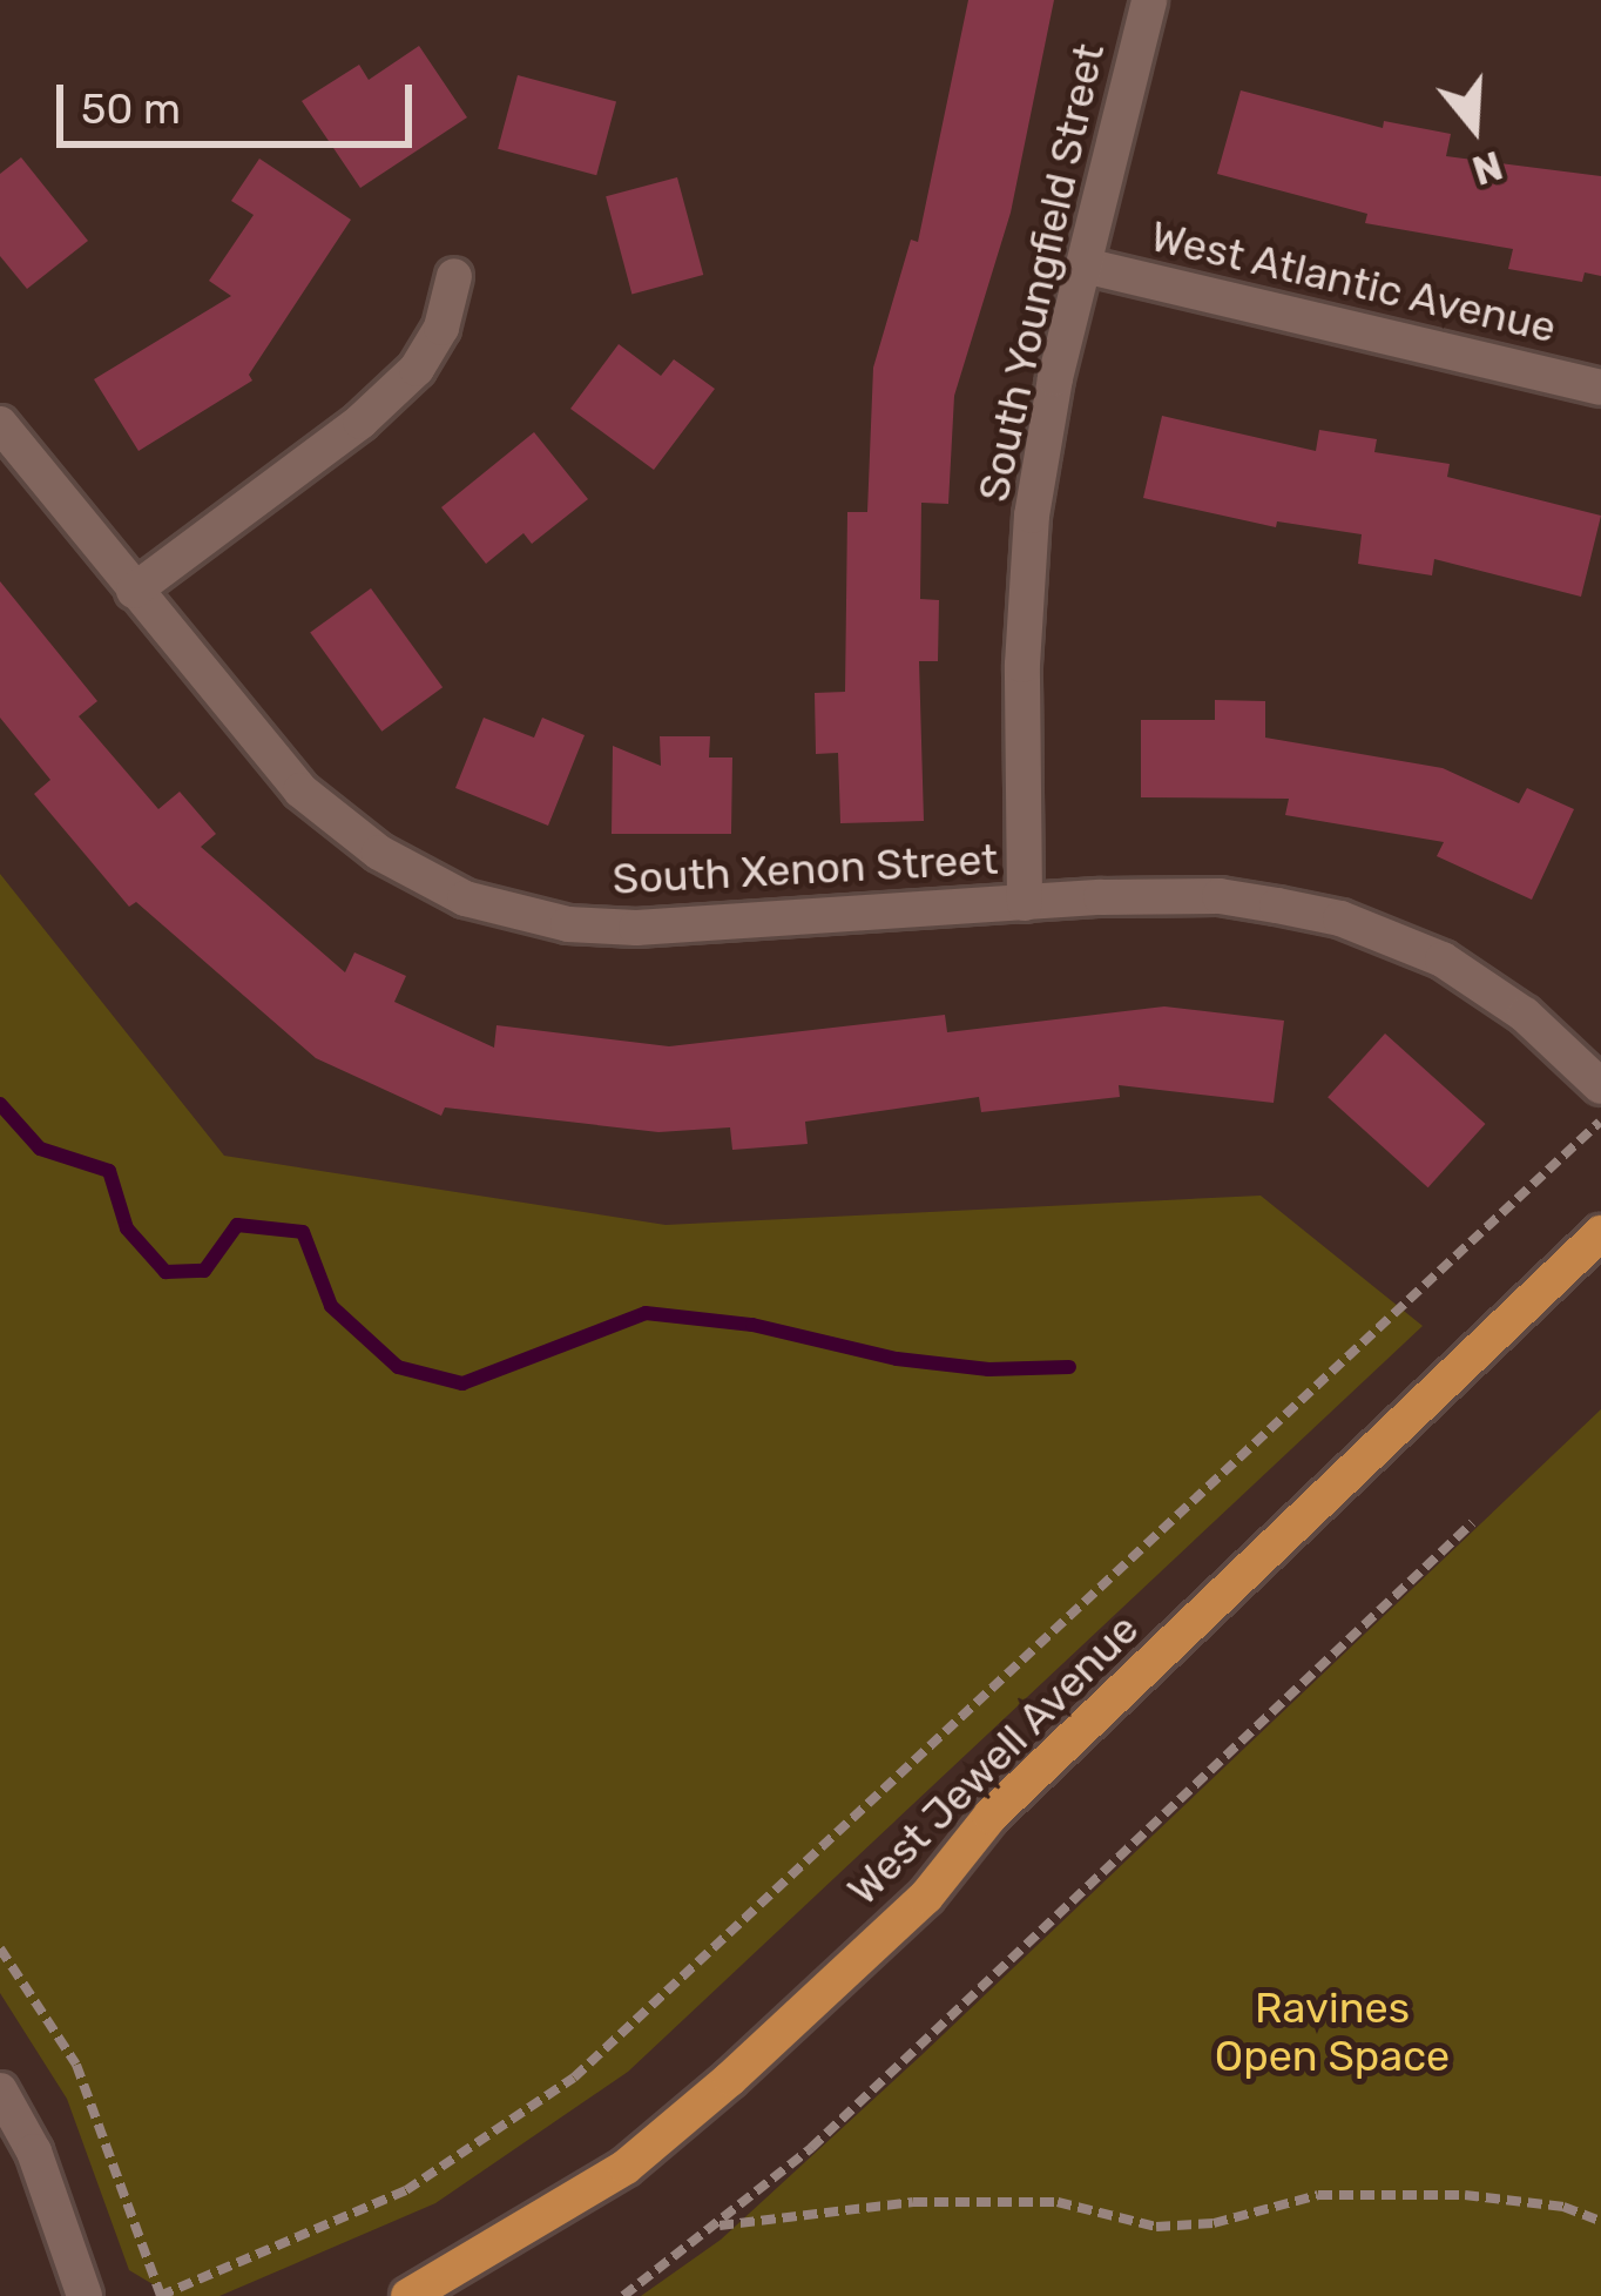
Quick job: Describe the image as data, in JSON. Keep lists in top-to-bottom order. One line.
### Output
{"streets":{"main road":["West Jewell Avenue"],"street":["South Youngfield Street","West Atlantic Avenue","South Xenon Street"]},"crossings":[["South Youngfield Street","West Atlantic Avenue"],["South Youngfield Street","South Xenon Street"]],"parks":["Ravines Open Space"],"scale_bar":"50 m","north":"bottom"}
